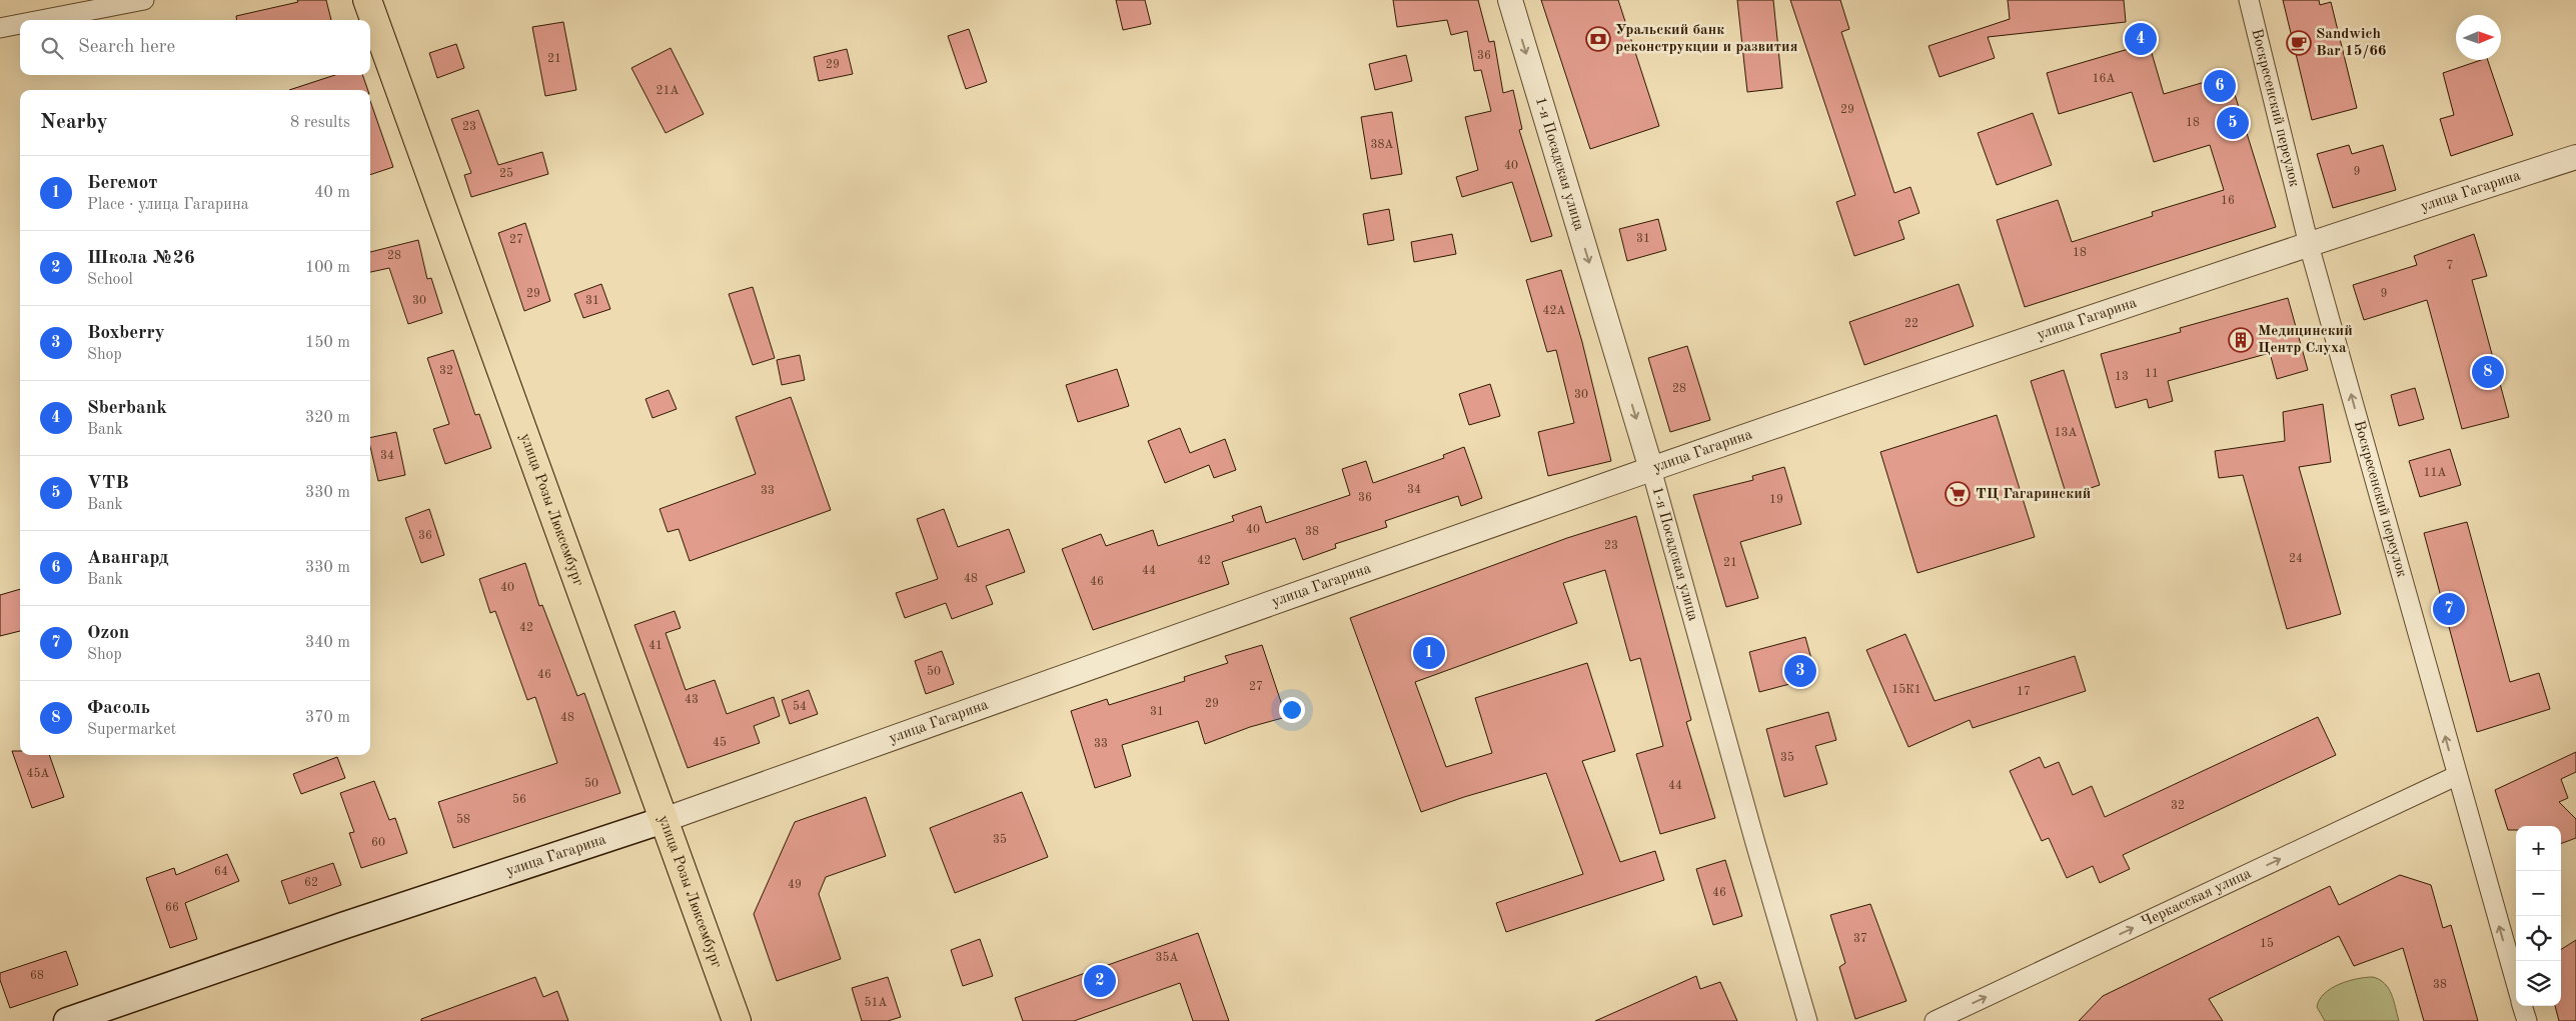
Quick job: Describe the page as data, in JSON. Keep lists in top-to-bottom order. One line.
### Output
{"streets":{"main road":["улица Гагарина","улица Розы Люксембург"],"street":["Воскресенский переулок","1-я Посадская улица","Черкасская улица"]},"crossings":[["Воскресенский переулок","улица Гагарина"],["Воскресенский переулок","Черкасская улица"],["1-я Посадская улица","улица Гагарина"],["улица Гагарина","улица Розы Люксембург"]],"one_way":["Воскресенский переулок","1-я Посадская улица","Черкасская улица"],"places":{"bank":["Уральский банк реконструкции и развития"],"cafe":["Sandwich Bar 15/66"],"building":["Медицинский Центр Слуха"],"supermarket":["ТЦ Гагаринский"]},"house_numbers":["36","21","29","16А","21А","29","18","23","38А","40","9","25","16","31","27","18","28","7","29","9","30","31","42А","22","32","11","13","28","30","13А","34","11А","34","33","36","19","40","38","36","23","24","42","21","44","48","46","40","42","41","50","46","27","15К1","17","43","29","54","31","48","45","33","35","45А","50","44","56","32","58","35","60","64","62","49","46","66","37","15","35А","68","38","51А"],"north":"right","page":{"search":"Search here","pins":["4","6","5","8","7","1","3","2"],"heading":["Nearby","8 results"],"list":[{"mark":"1","name":"Бегемот","note":"Place · улица Гагарина","value":"40 m"},{"mark":"2","name":"Школа №26","note":"School","value":"100 m"},{"mark":"3","name":"Boxberry","note":"Shop","value":"150 m"},{"mark":"4","name":"Sberbank","note":"Bank","value":"320 m"},{"mark":"5","name":"VTB","note":"Bank","value":"330 m"},{"mark":"6","name":"Авангард","note":"Bank","value":"330 m"},{"mark":"7","name":"Ozon","note":"Shop","value":"340 m"},{"mark":"8","name":"Фасоль","note":"Supermarket","value":"370 m"}],"map_buttons":["+","−"]}}
